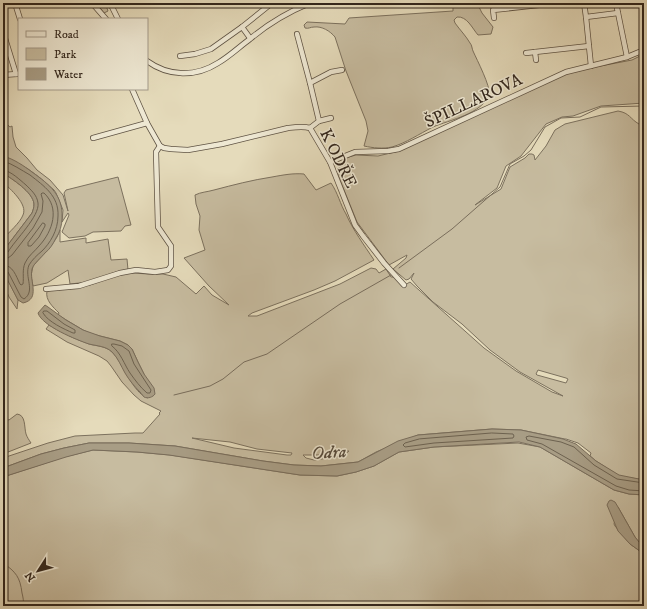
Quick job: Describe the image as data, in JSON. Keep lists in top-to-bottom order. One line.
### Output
{"streets":{"street":["ŠPILLAROVA","K ODŘE"]},"crossings":[["ŠPILLAROVA","K ODŘE"]],"water":["Odra"],"legend":["Road","Park","Water"],"north":"bottom left"}
